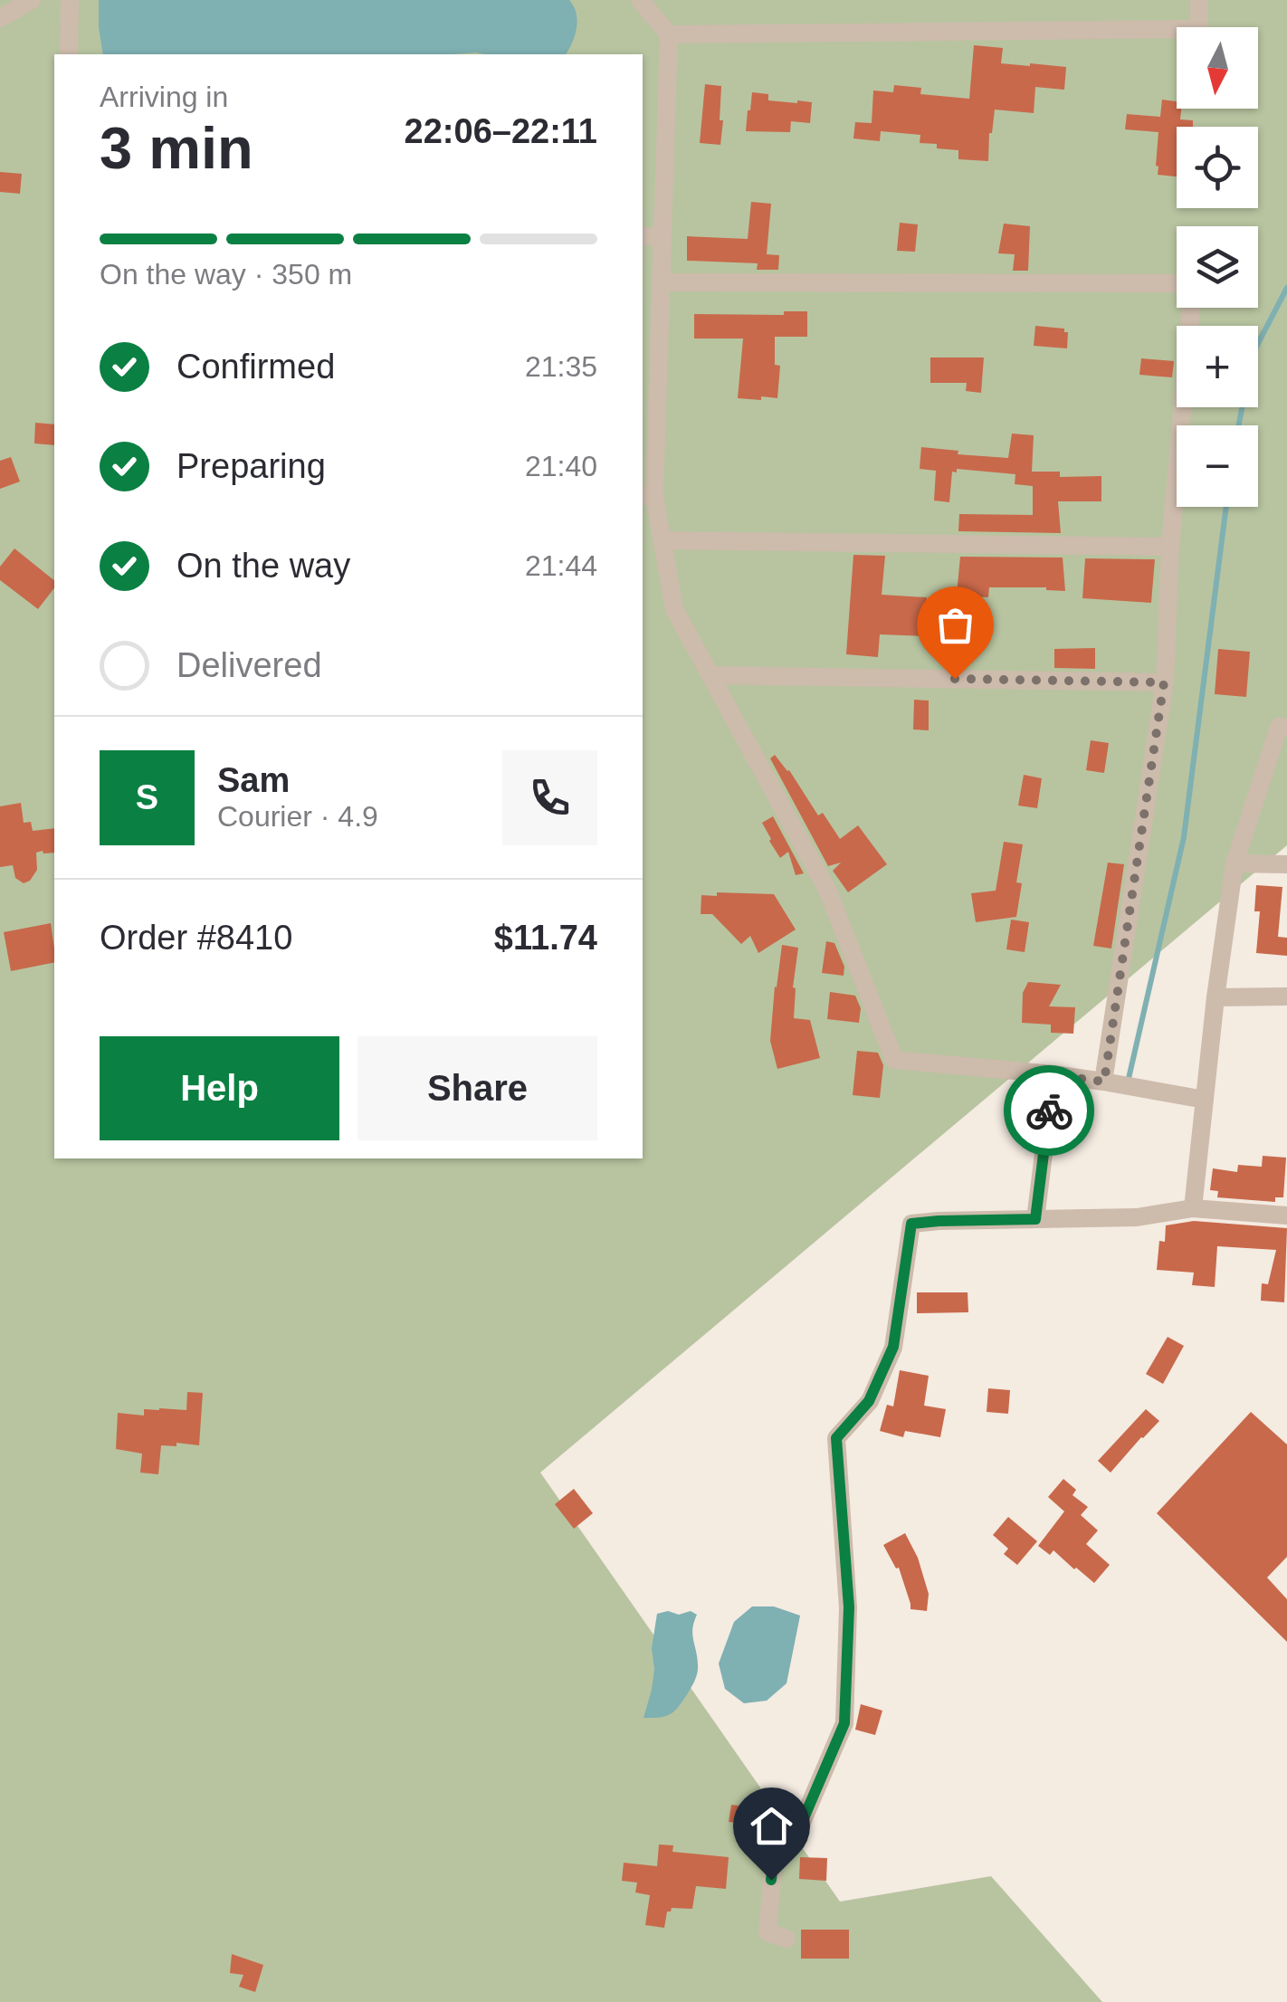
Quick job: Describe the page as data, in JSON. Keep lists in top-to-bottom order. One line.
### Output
{"north":"bottom","page":{"map_buttons":["+","−"],"heading":["3 min","Arriving in","22:06–22:11"],"panel":["Sam","Courier · 4.9","Order #8410","$11.74"],"bar":"On the way · 350 m","list":[["Confirmed","21:35"],["Preparing","21:40"],["On the way","21:44"],"Delivered"],"round":"S","buttons":["Help","Share"]}}
